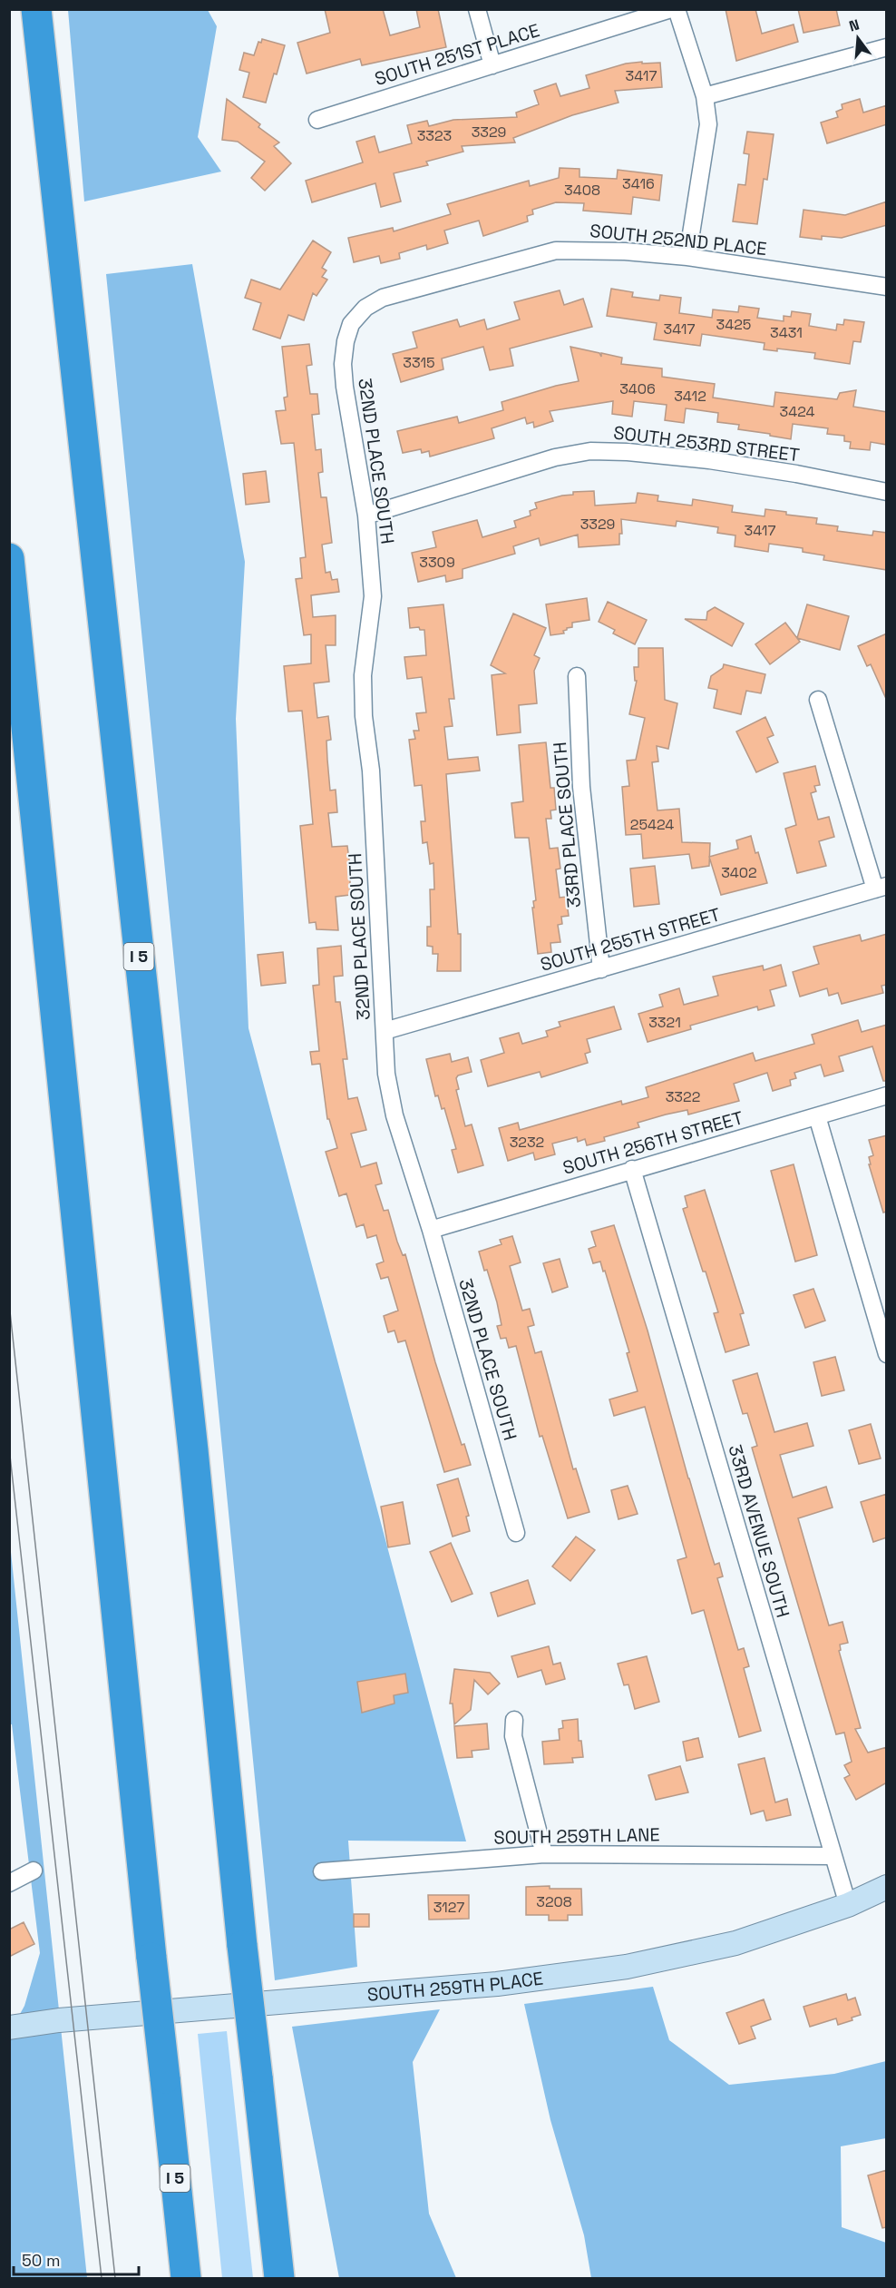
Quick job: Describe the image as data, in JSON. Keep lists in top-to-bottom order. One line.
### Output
{"streets":{"highway":["I 5"],"main road":["SOUTH 259TH PLACE"],"street":["SOUTH 251ST PLACE","SOUTH 252ND PLACE","SOUTH 253RD STREET","32ND PLACE SOUTH","33RD PLACE SOUTH","SOUTH 255TH STREET","SOUTH 256TH STREET","33RD AVENUE SOUTH","SOUTH 259TH LANE"]},"crossings":[["SOUTH 252ND PLACE","32ND PLACE SOUTH"],["SOUTH 253RD STREET","32ND PLACE SOUTH"],["32ND PLACE SOUTH","SOUTH 255TH STREET"],["32ND PLACE SOUTH","SOUTH 256TH STREET"],["33RD PLACE SOUTH","SOUTH 255TH STREET"],["SOUTH 256TH STREET","33RD AVENUE SOUTH"],["33RD AVENUE SOUTH","SOUTH 259TH LANE"],["33RD AVENUE SOUTH","SOUTH 259TH PLACE"]],"house_numbers":["3417","3329","3323","3416","3408","3425","3417","3431","3315","3406","3412","3424","3329","3417","3309","25424","3402","3321","3322","3232","3208","3127"],"scale_bar":"50 m","north":"top"}
